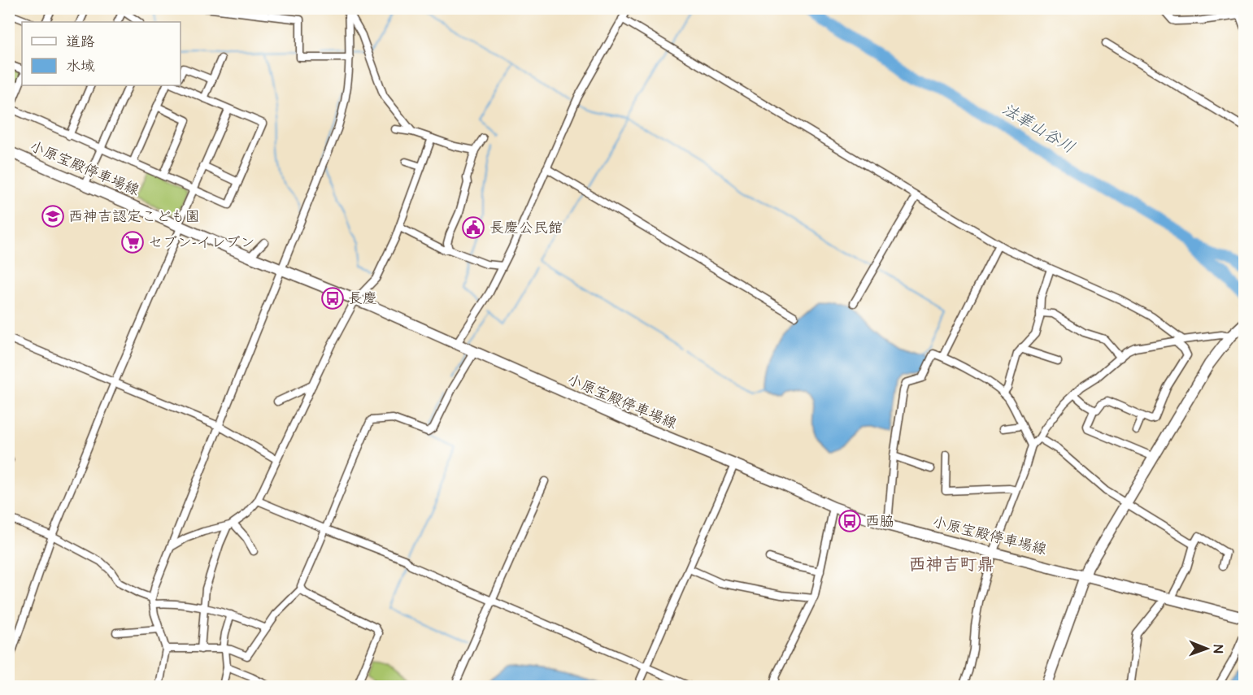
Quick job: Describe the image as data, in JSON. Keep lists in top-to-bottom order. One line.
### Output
{"streets":{"main road":["小原宝殿停車場線"]},"districts":["西神吉町鼎"],"water":["法華山谷川"],"places":{"school or university":["西神吉認定こども園"],"public building":["長慶公民館"],"supermarket":["セブン-イレブン"],"bus stop":["長慶","西脇"]},"legend":["道路","水域"],"north":"right"}
